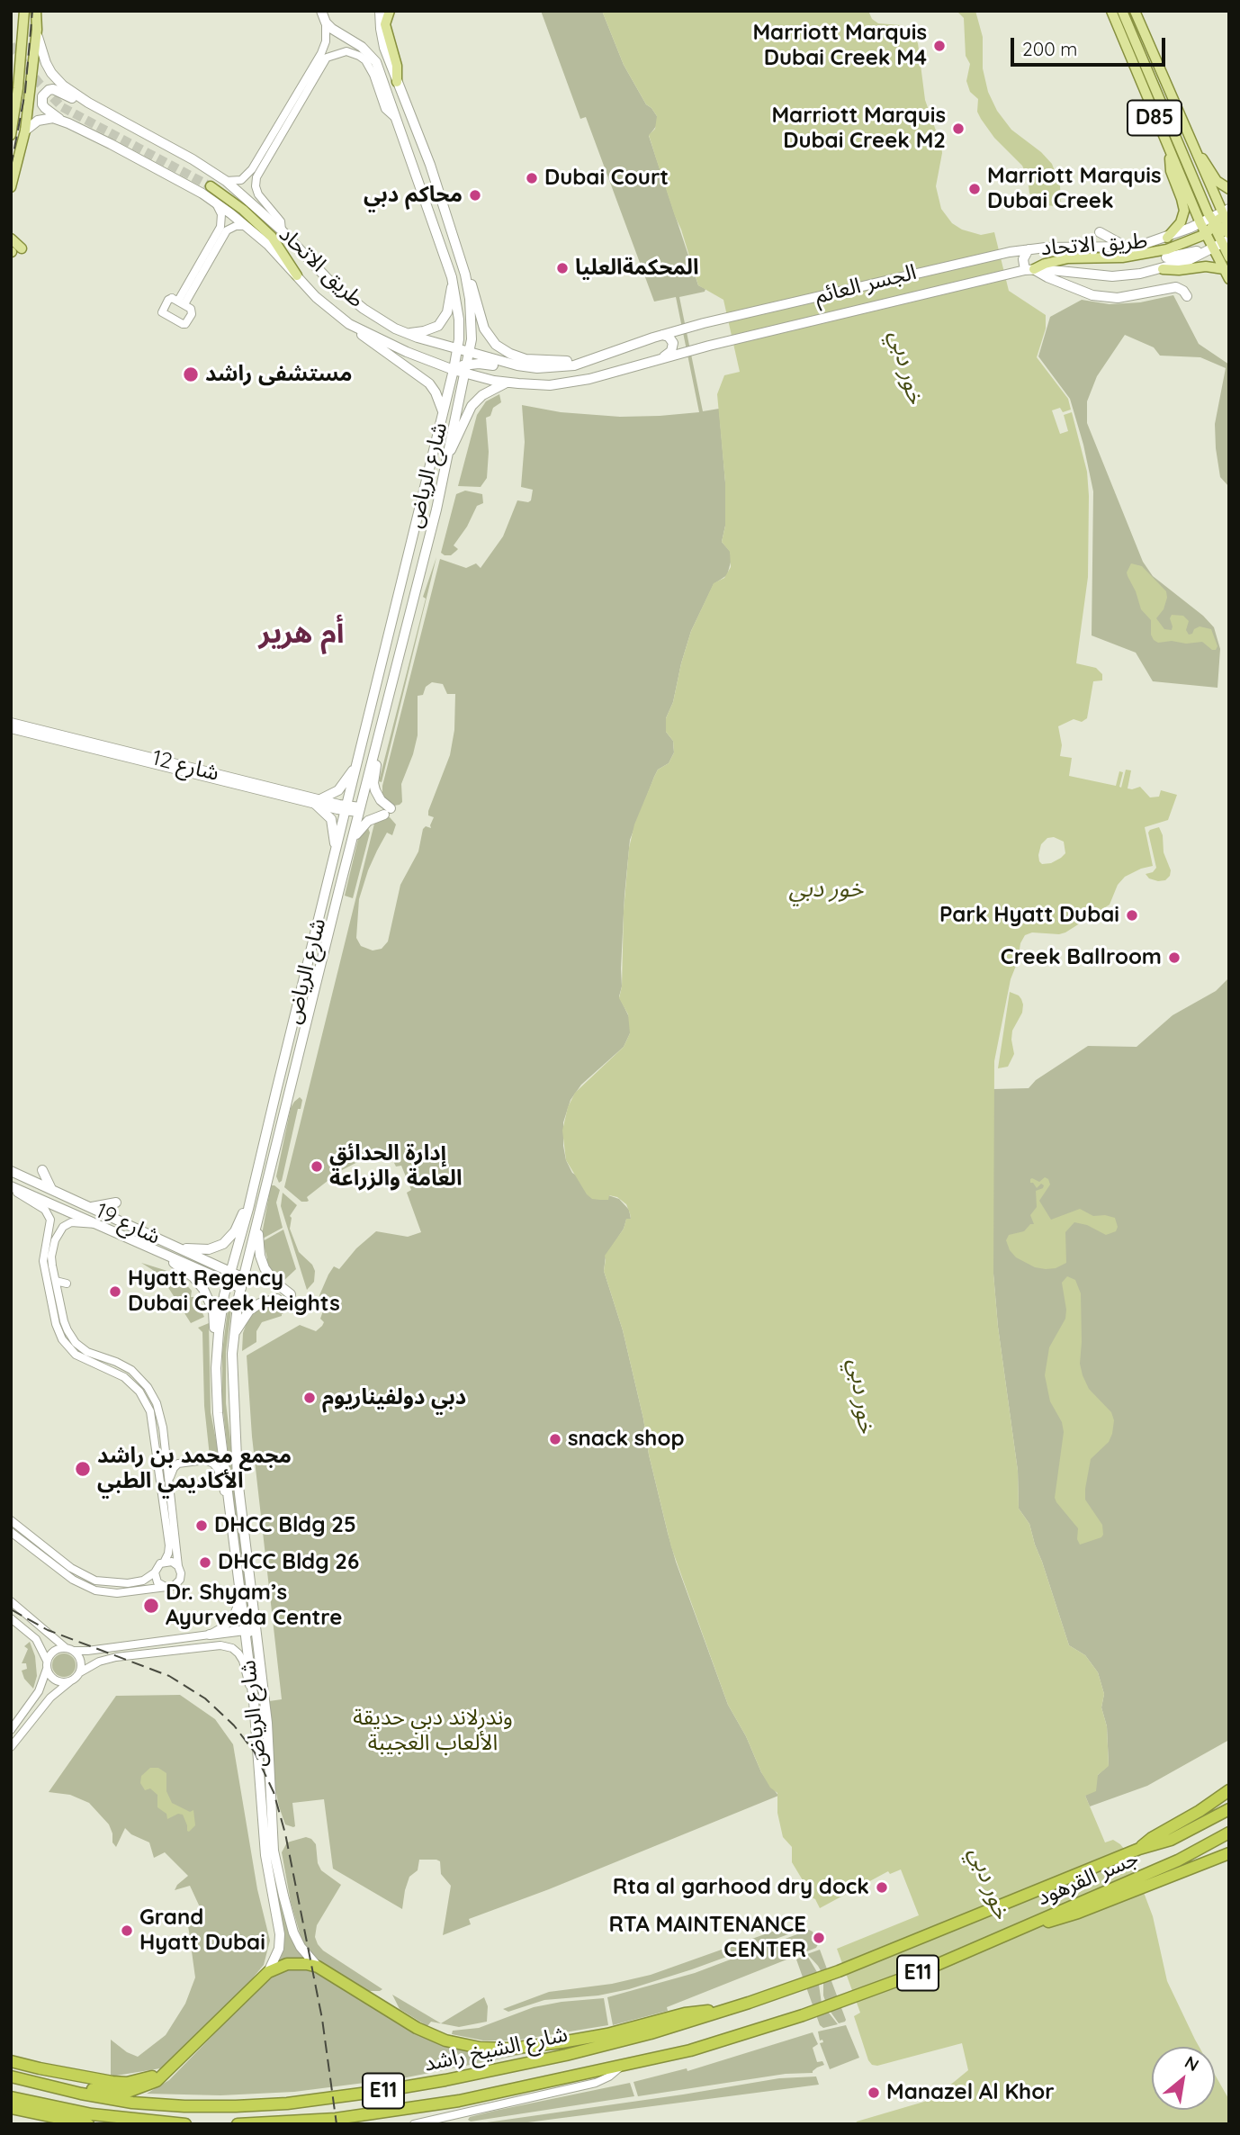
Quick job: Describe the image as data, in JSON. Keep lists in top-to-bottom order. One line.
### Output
{"streets":{"highway":["جسر القرهود","E11","شارع الشيخ راشد"],"main road":["D85","طريق الاتحاد","الجسر العائم","شارع الرياض","شارع 19"],"street":["شارع 12"]},"crossings":[["D85","طريق الاتحاد"],["طريق الاتحاد","الجسر العائم"],["طريق الاتحاد","شارع الرياض"],["شارع الرياض","شارع 12"],["شارع الرياض","شارع 19"],["جسر القرهود","E11"],["جسر القرهود","شارع الشيخ راشد"]],"districts":["أم هرير"],"water":["خور دبي"],"parks":["وندرلاند دبي حديقة الألعاب العجيبة"],"places":["Marriott Marquis Dubai Creek M4","Marriott Marquis Dubai Creek M2","Dubai Court","Marriott Marquis Dubai Creek","محاكم دبي","المحكمةالعليا","مستشفى راشد","Park Hyatt Dubai","Creek Ballroom","إدارة الحدائق العامة والزراعة","Hyatt Regency Dubai Creek Heights","دبي دولفيناريوم","snack shop","مجمع محمد بن راشد الأكاديمي الطبي","DHCC Bldg 25","DHCC Bldg 26","Dr. Shyam’s Ayurveda Centre","Rta al garhood dry dock","Grand Hyatt Dubai","RTA MAINTENANCE CENTER","Manazel Al Khor"],"scale_bar":"200 m","north":"top right"}
